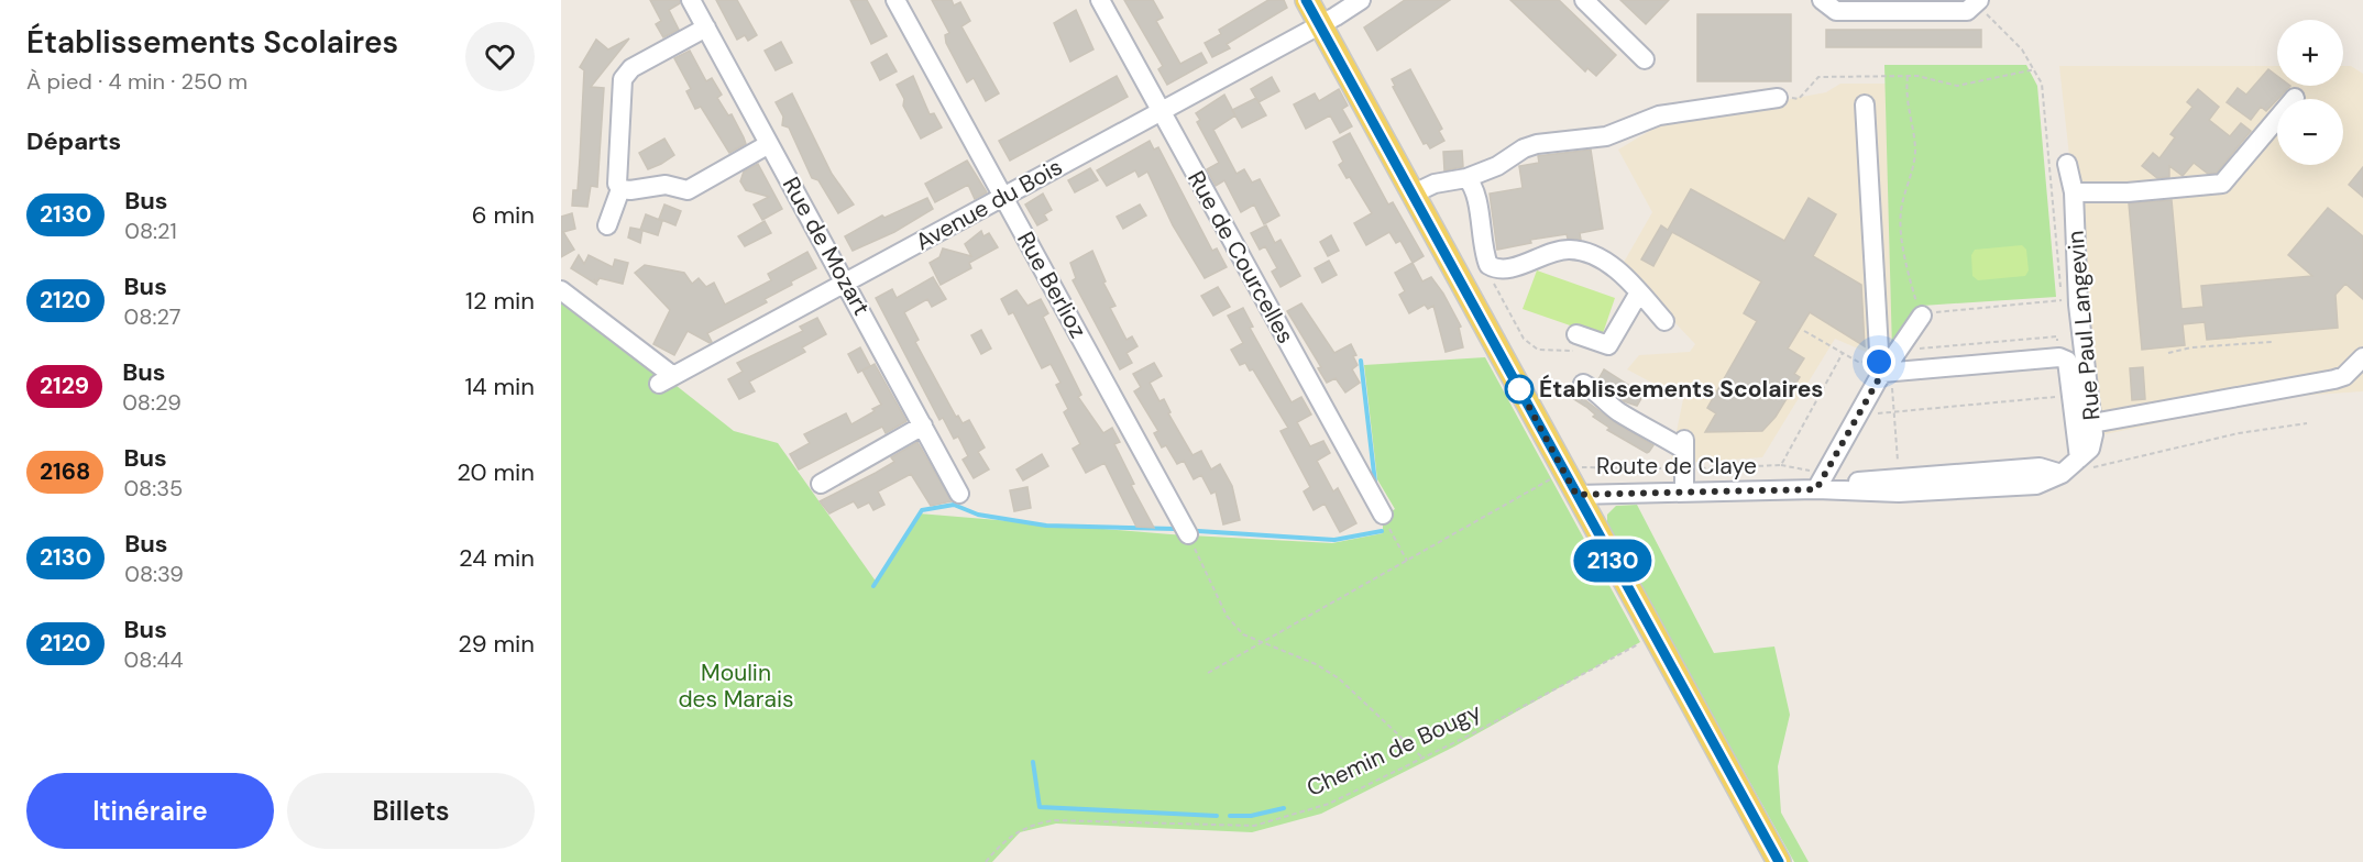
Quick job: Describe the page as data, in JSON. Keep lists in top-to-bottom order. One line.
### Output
{"streets":{"main road":["Route de Claye"],"street":["Avenue du Bois","Rue de Mozart","Rue de Courcelles","Rue Berlioz","Rue Paul Langevin"],"path":["Chemin de Bougy"]},"crossings":[["Avenue du Bois","Rue de Mozart"],["Avenue du Bois","Rue de Courcelles"],["Avenue du Bois","Rue Berlioz"],["Avenue du Bois","Route de Claye"],["Rue Paul Langevin","Route de Claye"],["Route de Claye","Chemin de Bougy"]],"parks":["Moulin des Marais"],"places":["Établissements Scolaires"],"lines":["bus line 2130"],"page":{"heading":[["Établissements Scolaires","À pied · 4 min · 250 m"],"Départs"],"on_map":"2130","map_buttons":["+","−"],"list":[{"mark":"2130","name":"Bus","note":"08:21","value":"6 min"},{"mark":"2120","name":"Bus","note":"08:27","value":"12 min"},{"mark":"2129","name":"Bus","note":"08:29","value":"14 min"},{"mark":"2168","name":"Bus","note":"08:35","value":"20 min"},{"mark":"2130","name":"Bus","note":"08:39","value":"24 min"},{"mark":"2120","name":"Bus","note":"08:44","value":"29 min"}],"buttons":["Itinéraire","Billets"]}}
